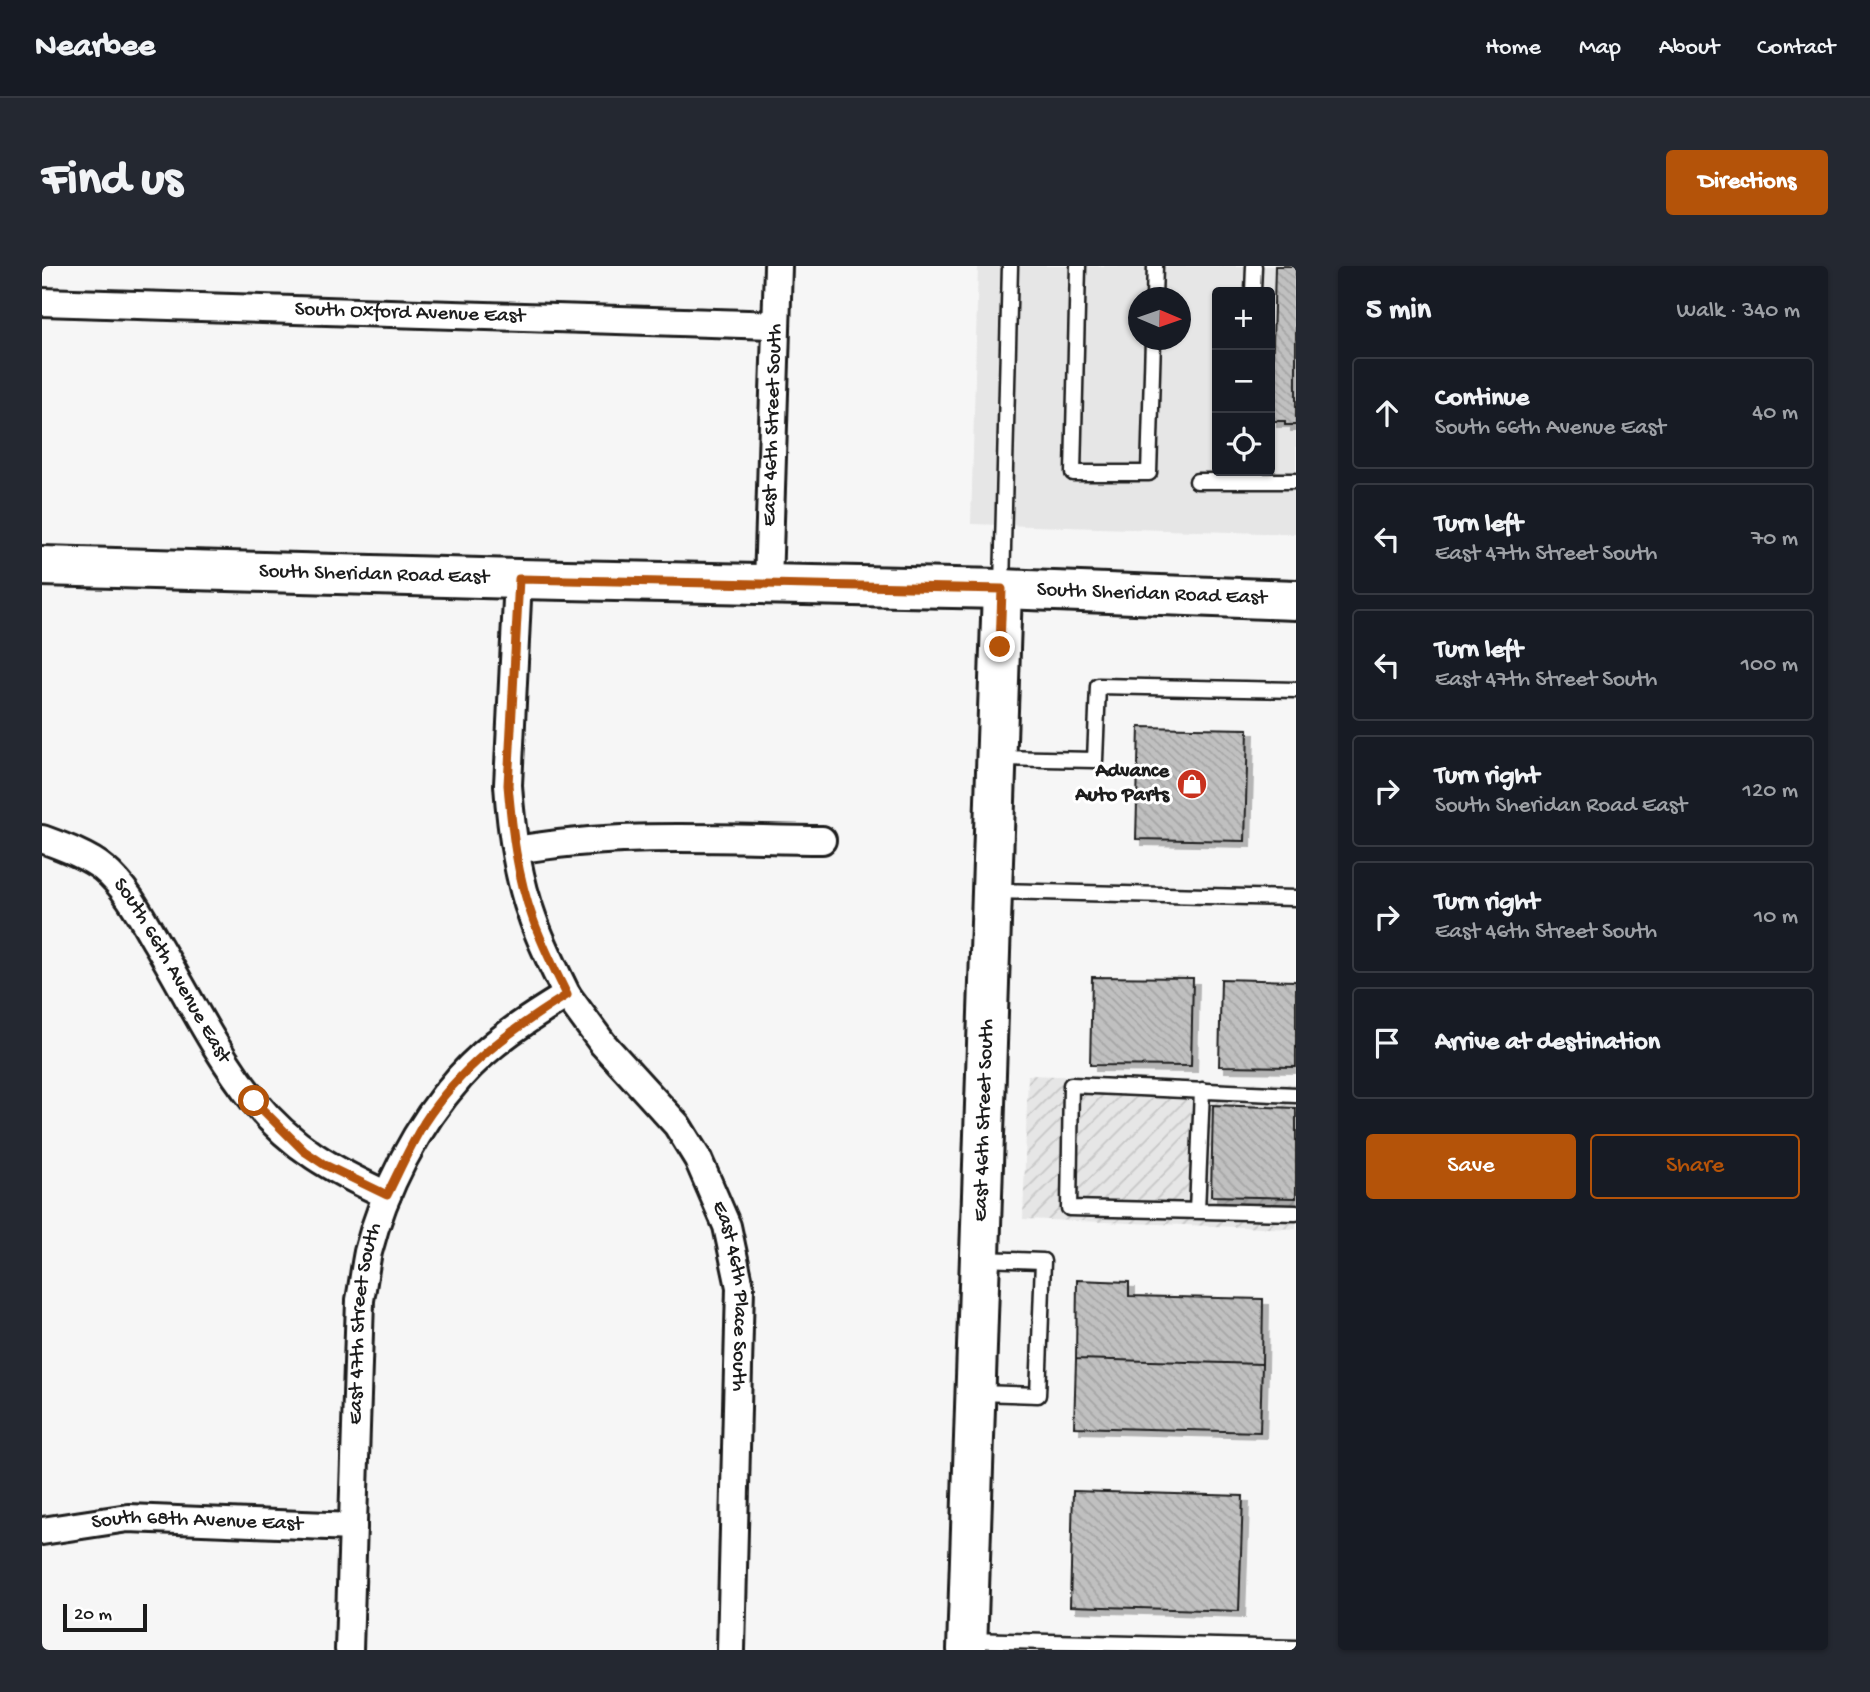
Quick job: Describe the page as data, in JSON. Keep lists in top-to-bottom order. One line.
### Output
{"streets":{"main road":["East 46th Street South","South Sheridan Road East"],"street":["South Oxford Avenue East","South 66th Avenue East","East 46th Place South","East 47th Street South","South 68th Avenue East"]},"crossings":[["South Oxford Avenue East","East 46th Street South"],["East 46th Street South","South Sheridan Road East"],["South 66th Avenue East","East 47th Street South"],["East 46th Place South","East 47th Street South"],["East 47th Street South","South 68th Avenue East"]],"places":{"shop":["Advance Auto Parts"]},"scale_bar":"20 m","north":"right","page":{"header":"Nearbee","nav":["Home","Map","About","Contact"],"buttons":["Directions",["Save","Share"]],"title":"Find us","heading":["5 min","Walk · 340 m"],"map_buttons":["+","−"],"list":[["Continue","South 66th Avenue East","40 m"],["Turn left","East 47th Street South","70 m"],["Turn left","East 47th Street South","100 m"],["Turn right","South Sheridan Road East","120 m"],["Turn right","East 46th Street South","10 m"],"Arrive at destination"],"scale":"20 m"}}
